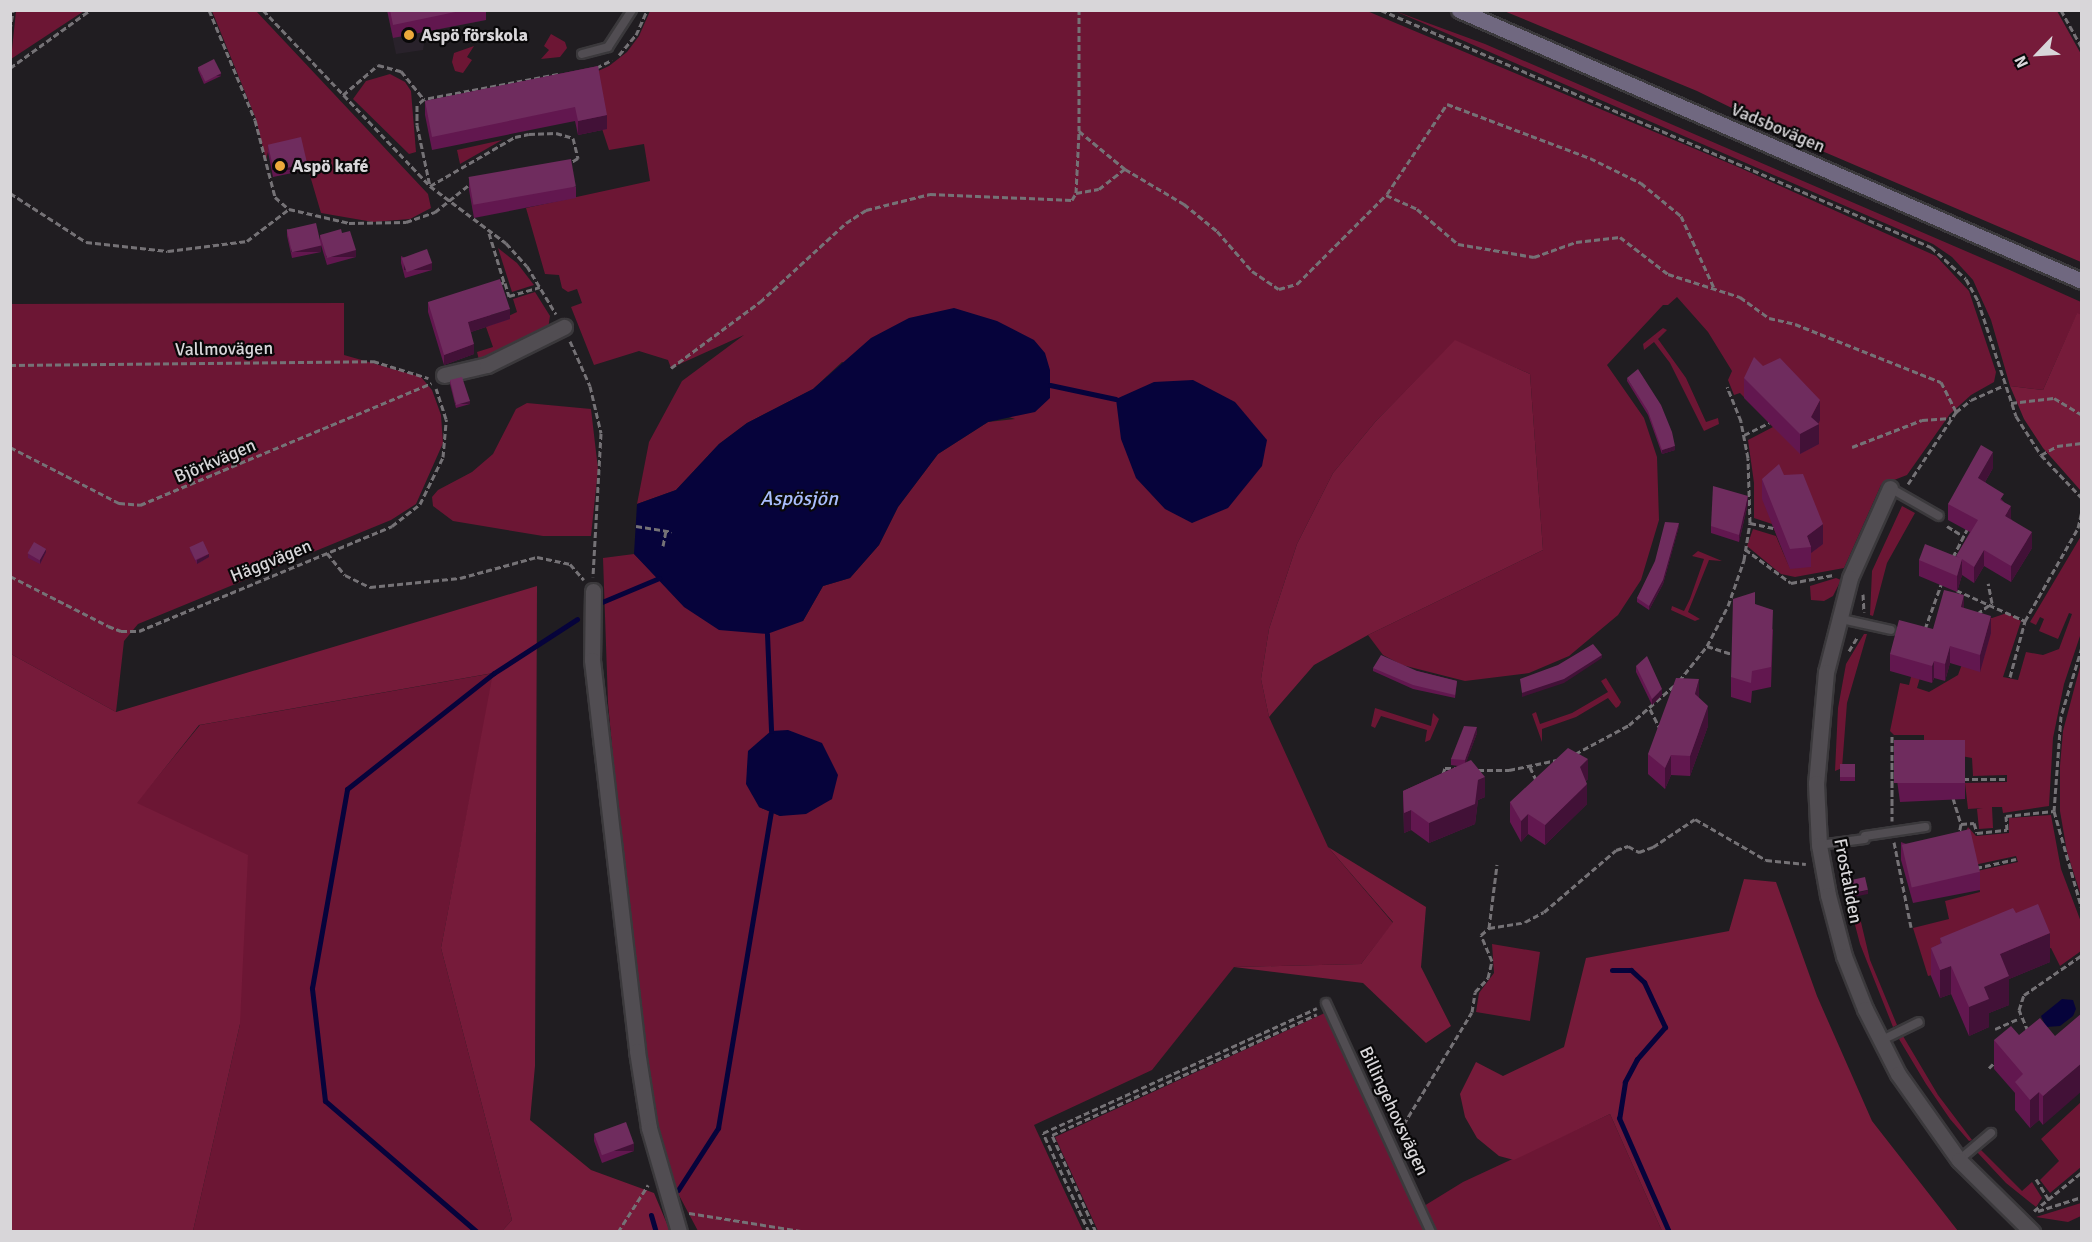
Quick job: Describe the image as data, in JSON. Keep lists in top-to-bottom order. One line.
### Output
{"streets":{"main road":["Vadsbovägen"],"street":["Frostaliden"],"lane":["Billingehovsvägen"],"path":["Vallmovägen","Björkvägen","Häggvägen"]},"crossings":[["Vallmovägen","Björkvägen"],["Vallmovägen","Häggvägen"],["Björkvägen","Häggvägen"]],"water":["Aspösjön"],"places":["Aspö förskola","Aspö kafé"],"north":"bottom left"}
